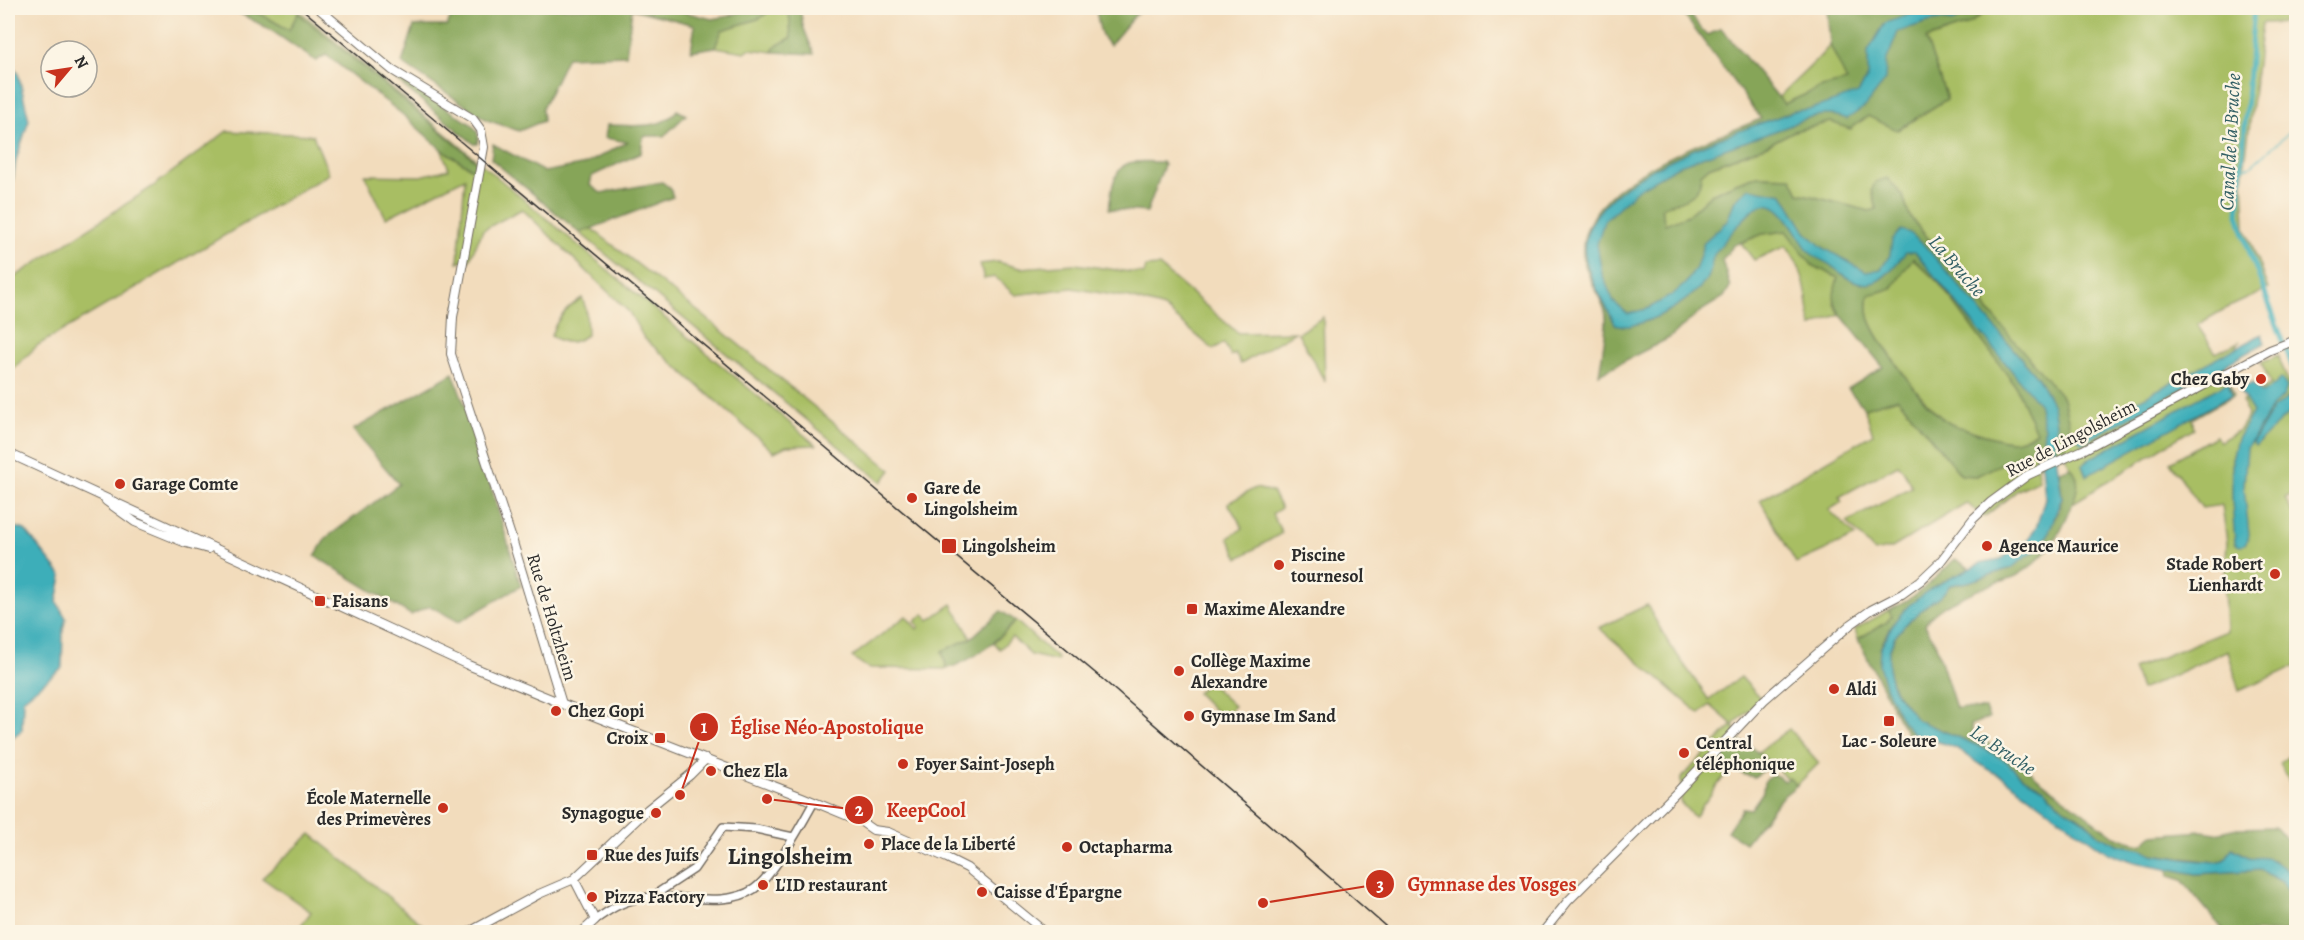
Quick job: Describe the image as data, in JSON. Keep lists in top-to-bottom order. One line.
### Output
{"streets":{"main road":["Rue de Lingolsheim","Rue de Holtzheim"]},"districts":["Lingolsheim"],"water":["Canal de la Bruche","La Bruche"],"places":{"other":["Chez Gaby","Garage Comte","Gare de Lingolsheim","Agence Maurice","Piscine tournesol","Stade Robert Lienhardt","Collège Maxime Alexandre","Aldi","Chez Gopi","Gymnase Im Sand","Central téléphonique","Foyer Saint-Joseph","Chez Ela","Église Néo-Apostolique","KeepCool","École Maternelle des Primevères","Synagogue","Place de la Liberté","Octapharma","L'ID restaurant","Caisse d'Épargne","Pizza Factory","Gymnase des Vosges"],"transit":["Lingolsheim","Faisans","Maxime Alexandre","Lac - Soleure","Croix","Rue des Juifs"]},"north":"top right"}
